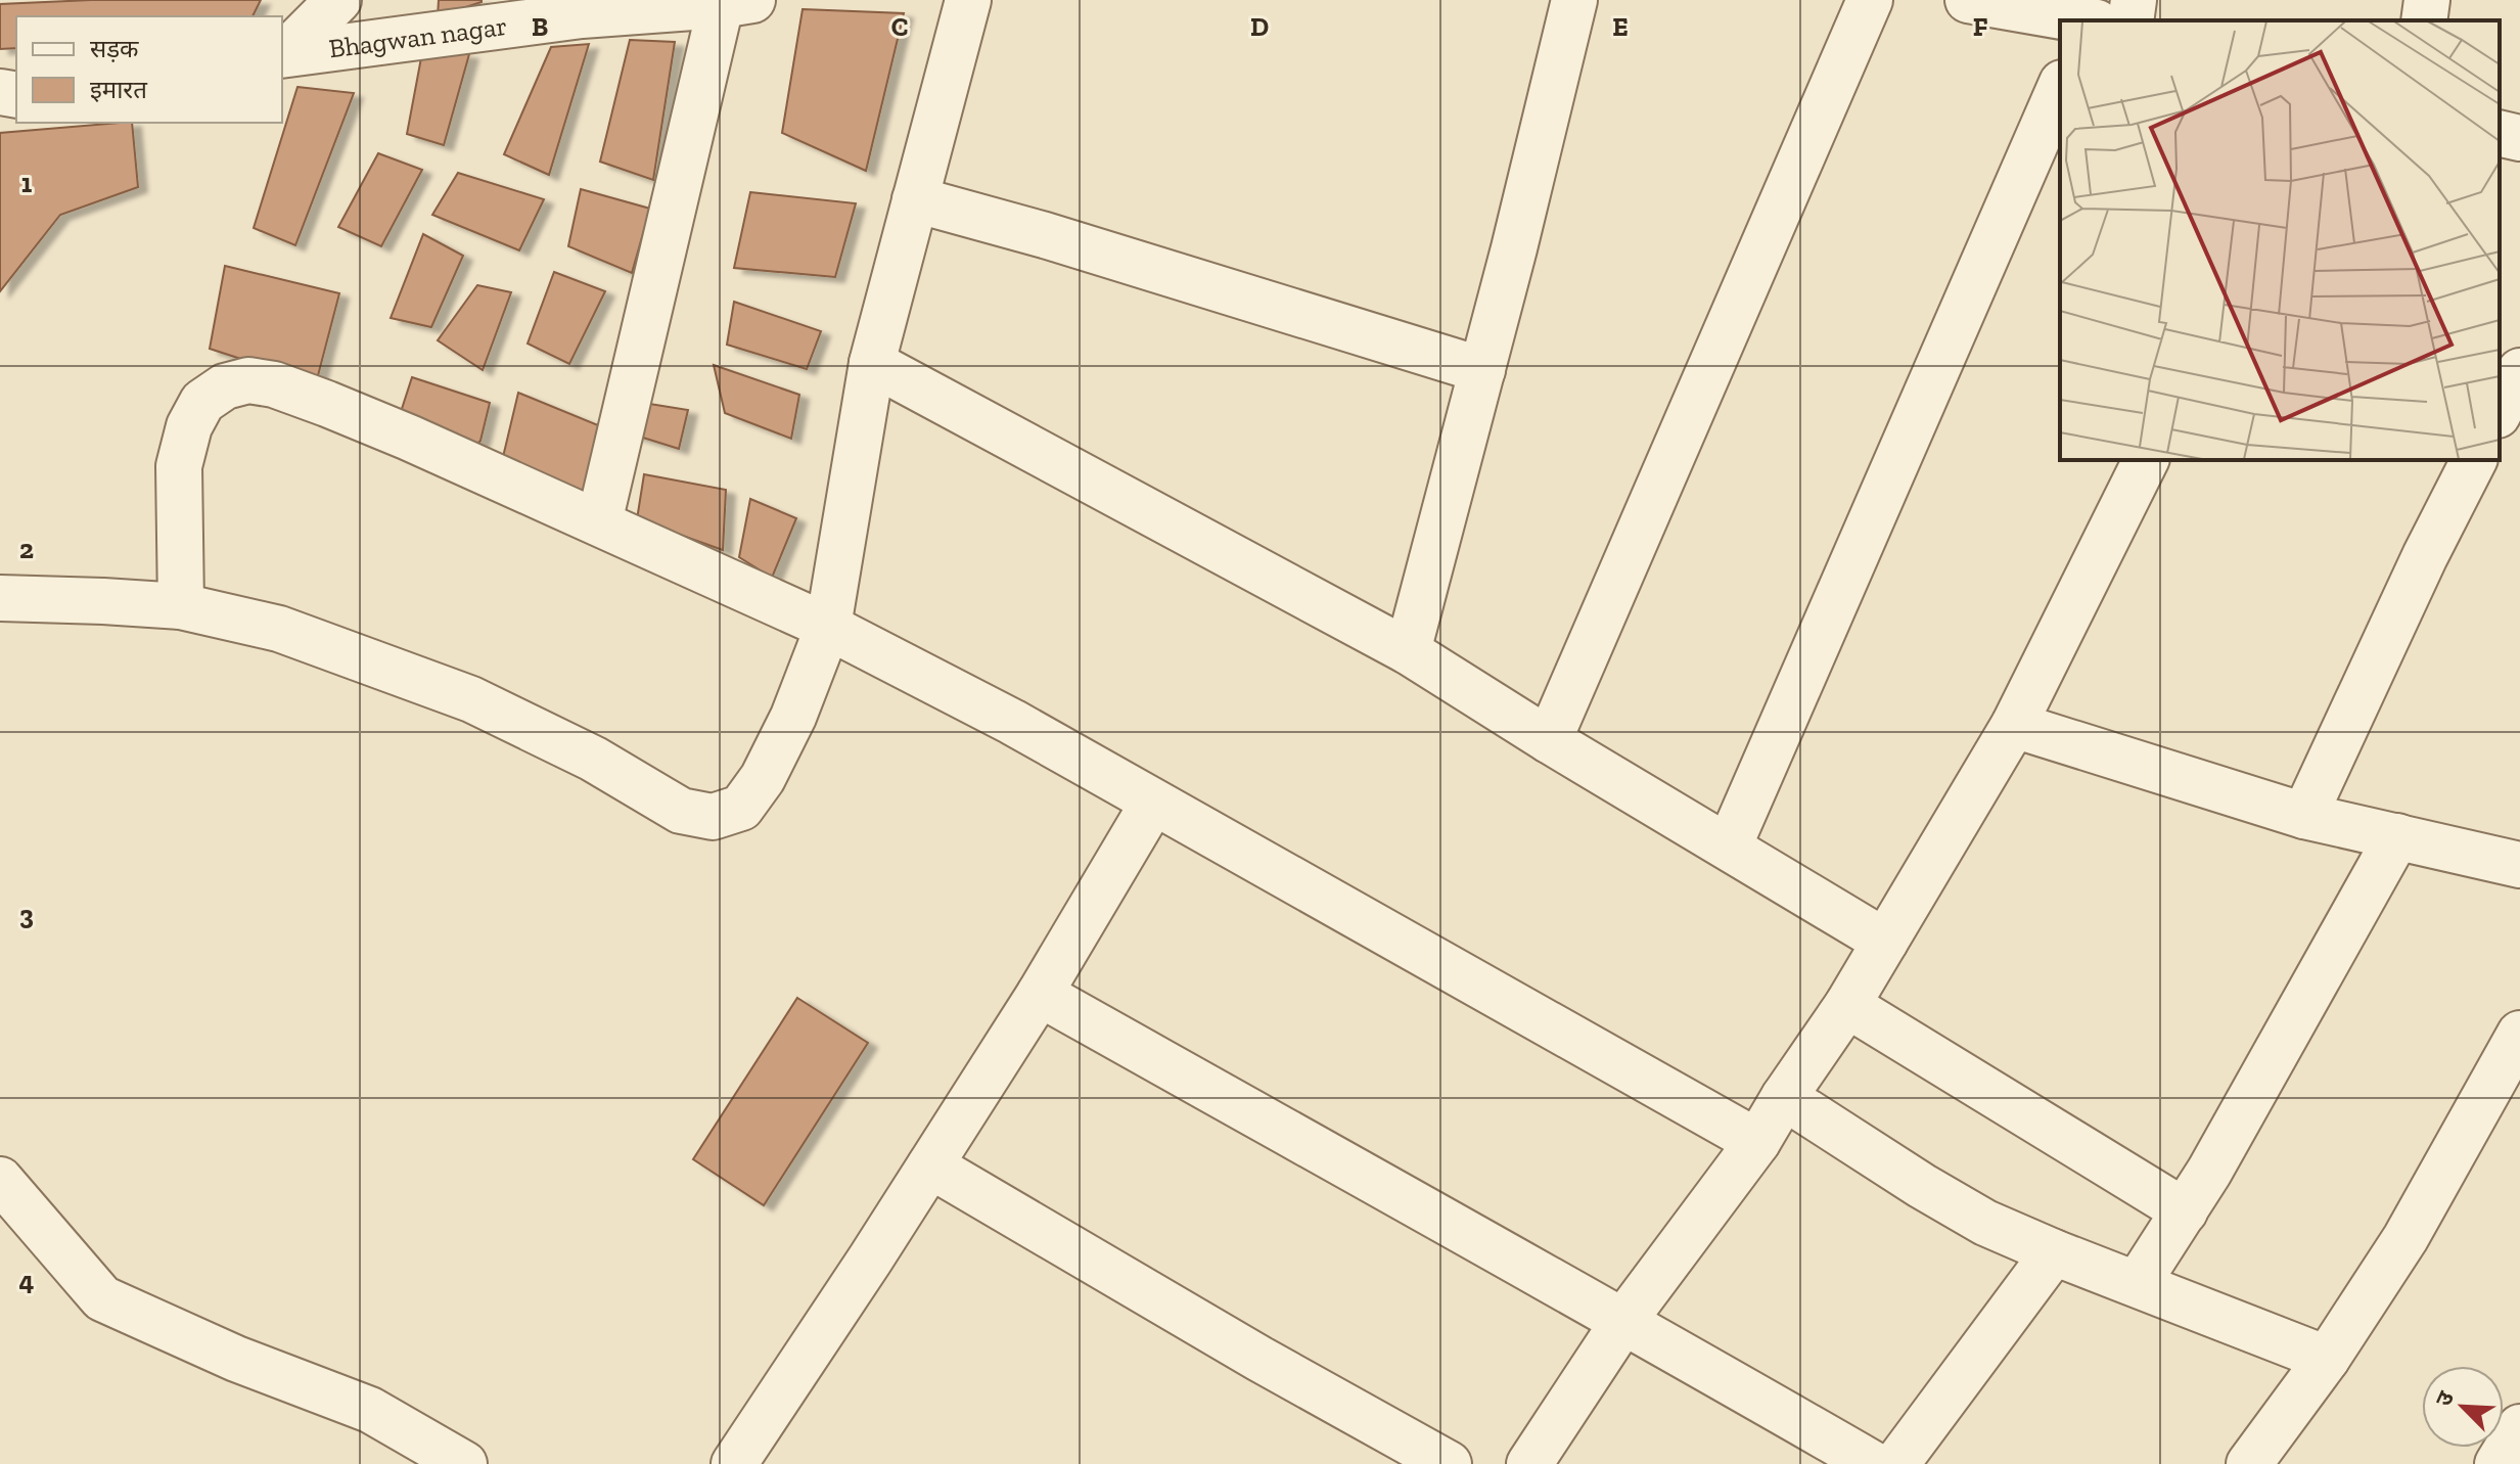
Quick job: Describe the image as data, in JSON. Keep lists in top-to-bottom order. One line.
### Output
{"streets":{"street":["Bhagwan nagar"]},"legend":["सड़क","इमारत"],"north":"top left","grid":{"columns":["B","C","D","E","F"],"rows":["1","2","3","4"]}}
